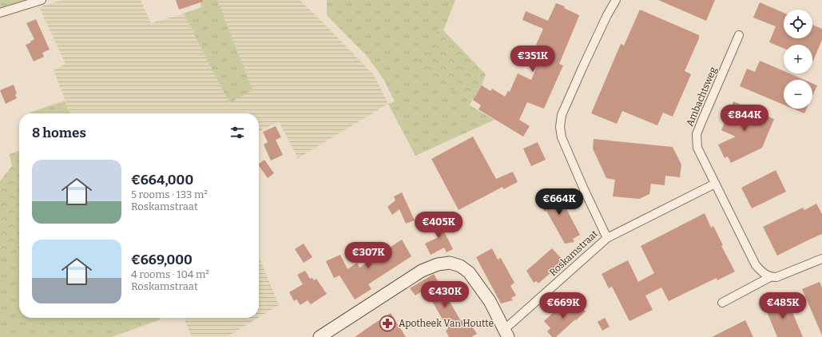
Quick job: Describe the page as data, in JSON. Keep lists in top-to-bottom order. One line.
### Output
{"streets":{"street":["Ambachtsweg","Roskamstraat"]},"places":{"pharmacy":["Apotheek Van Houtte"]},"page":{"map_buttons":["+","−"],"price":["€351K","€844K","€664K","€405K","€307K","€430K","€669K","€485K"],"heading":"8 homes","list":[{"name":"€664,000","note":"5 rooms · 133 m² · Roskamstraat"},{"name":"€669,000","note":"4 rooms · 104 m² · Roskamstraat"}]}}
